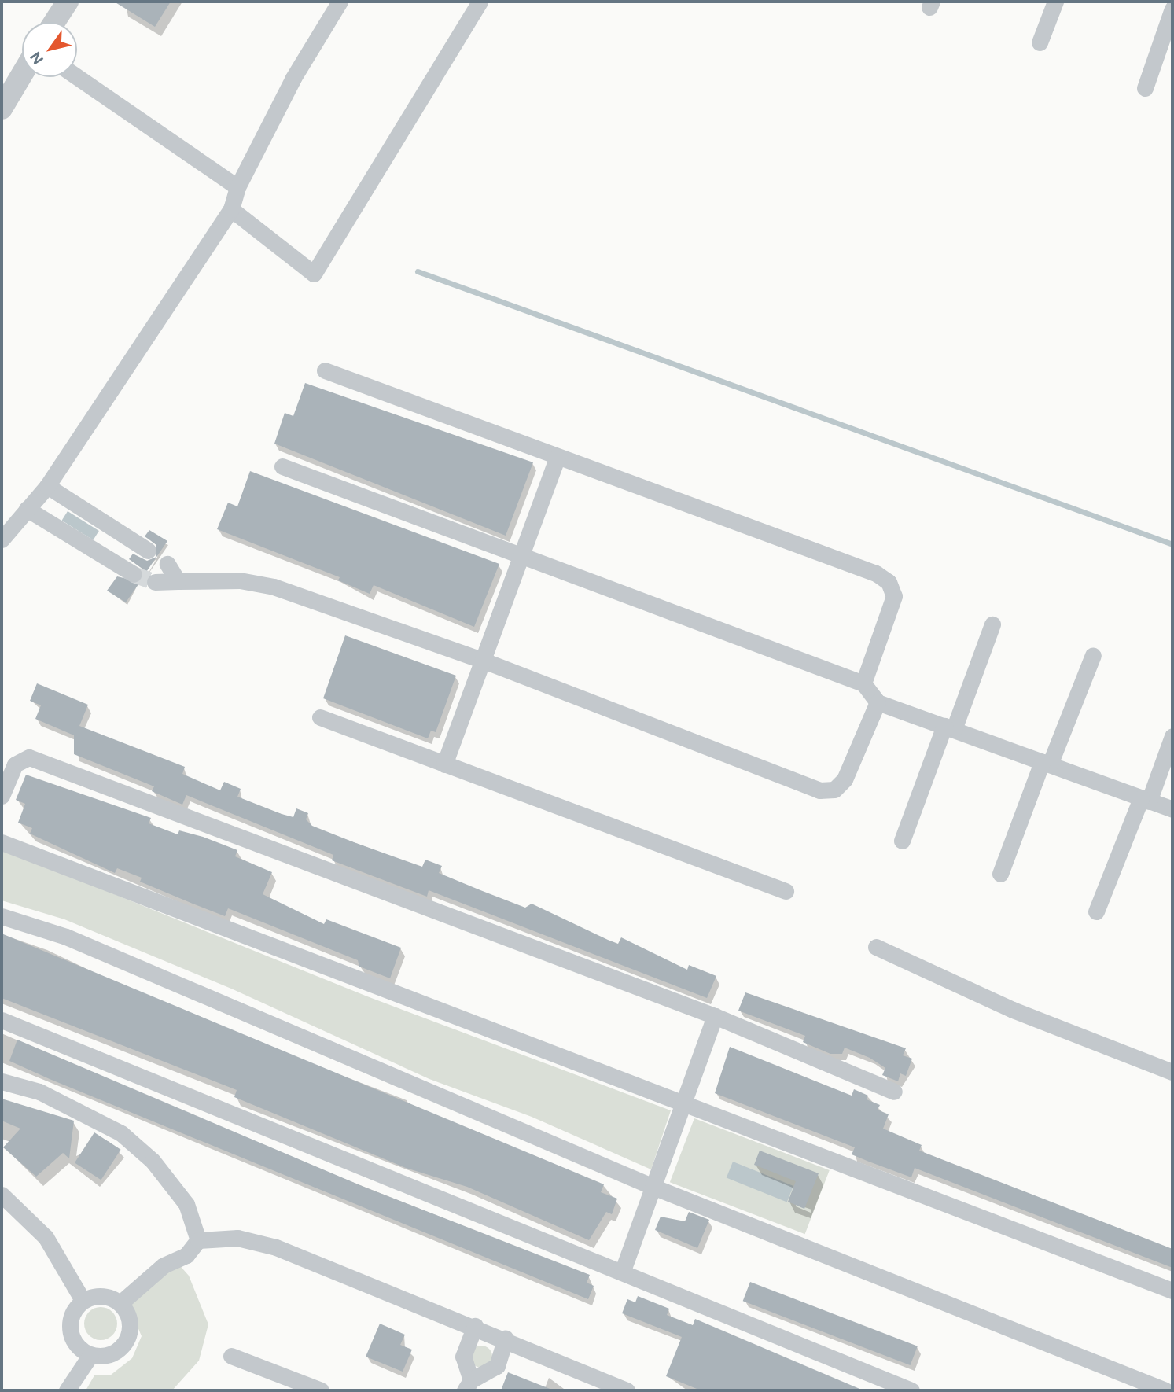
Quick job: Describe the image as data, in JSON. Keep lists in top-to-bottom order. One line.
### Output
{"north":"bottom left"}
